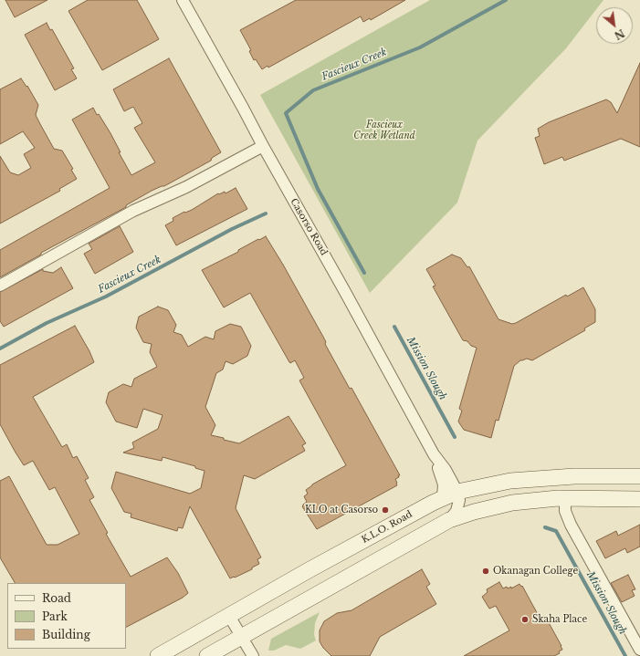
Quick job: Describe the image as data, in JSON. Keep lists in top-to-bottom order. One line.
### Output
{"streets":{"main road":["K.L.O. Road"],"street":["Casorso Road"]},"crossings":[["Casorso Road","K.L.O. Road"]],"water":["Fascieux Creek","Mission Slough"],"parks":["Fascieux Creek Wetland"],"places":["KLO at Casorso","Okanagan College","Skaha Place"],"legend":["Road","Park","Building"],"north":"bottom right"}
